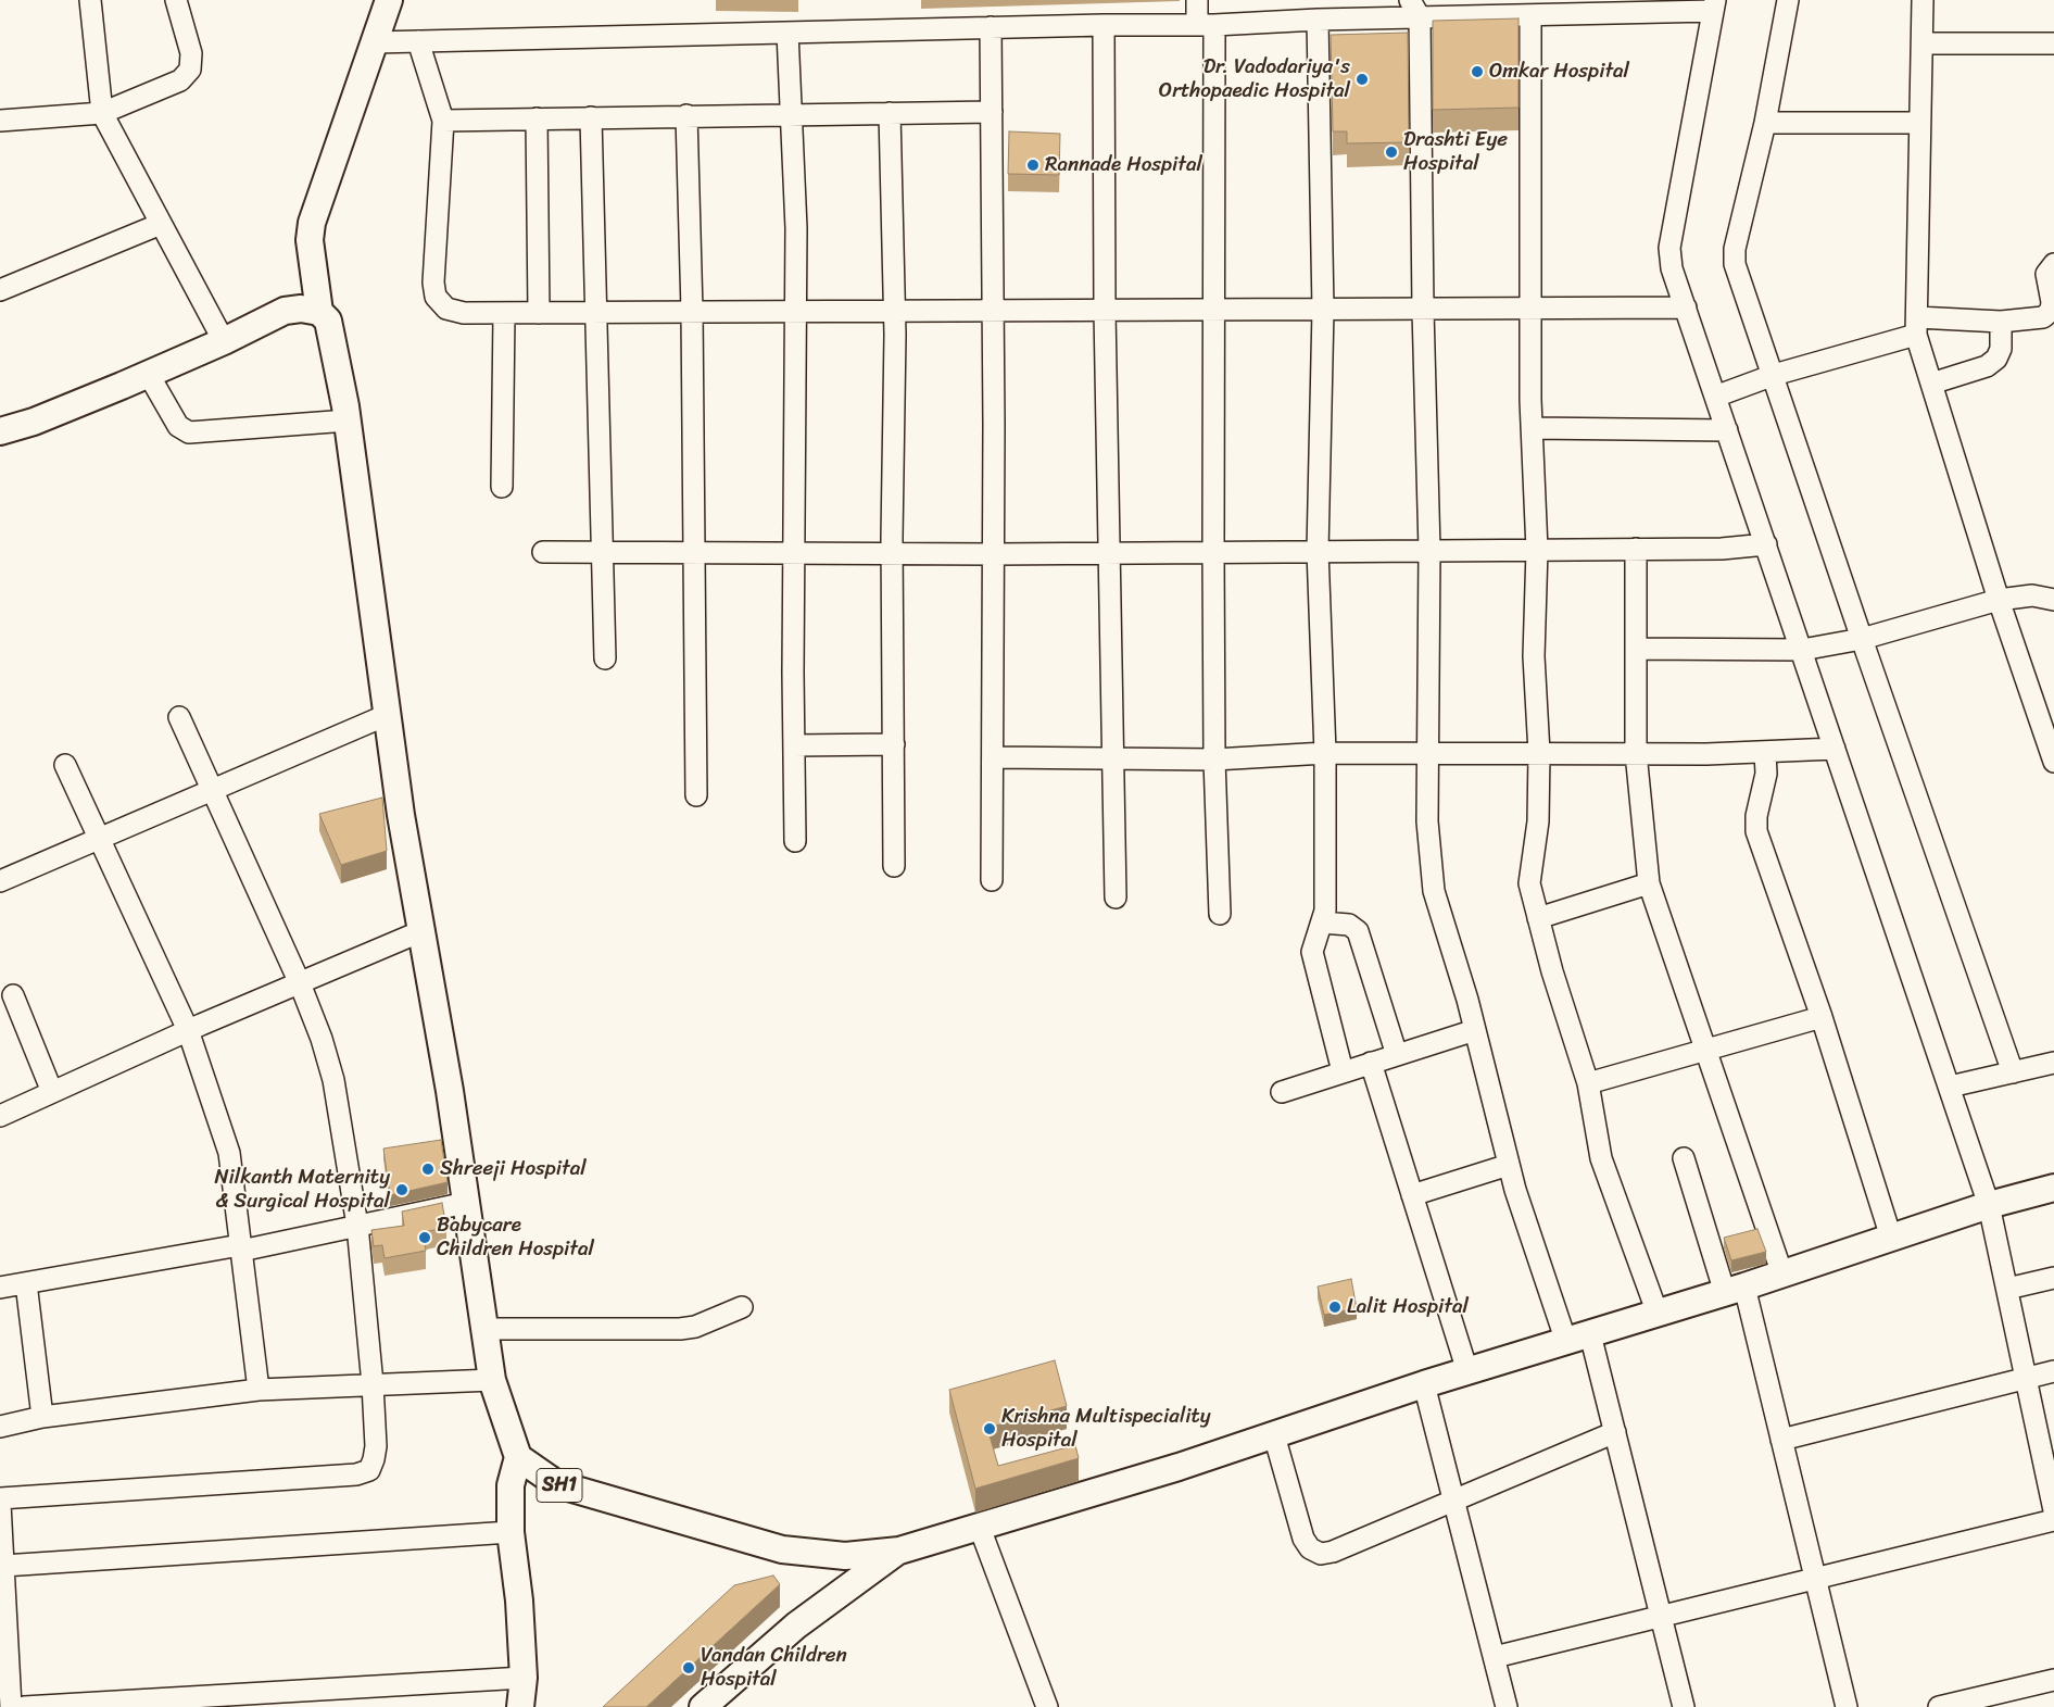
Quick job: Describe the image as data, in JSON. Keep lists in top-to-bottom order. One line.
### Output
{"streets":{"main road":["SH1"]},"places":["Omkar Hospital","Dr. Vadodariya's Orthopaedic Hospital","Drashti Eye Hospital","Rannade Hospital","Shreeji Hospital","Nilkanth Maternity & Surgical Hospital","Babycare Children Hospital","Lalit Hospital","Krishna Multispeciality Hospital","Vandan Children Hospital"]}
